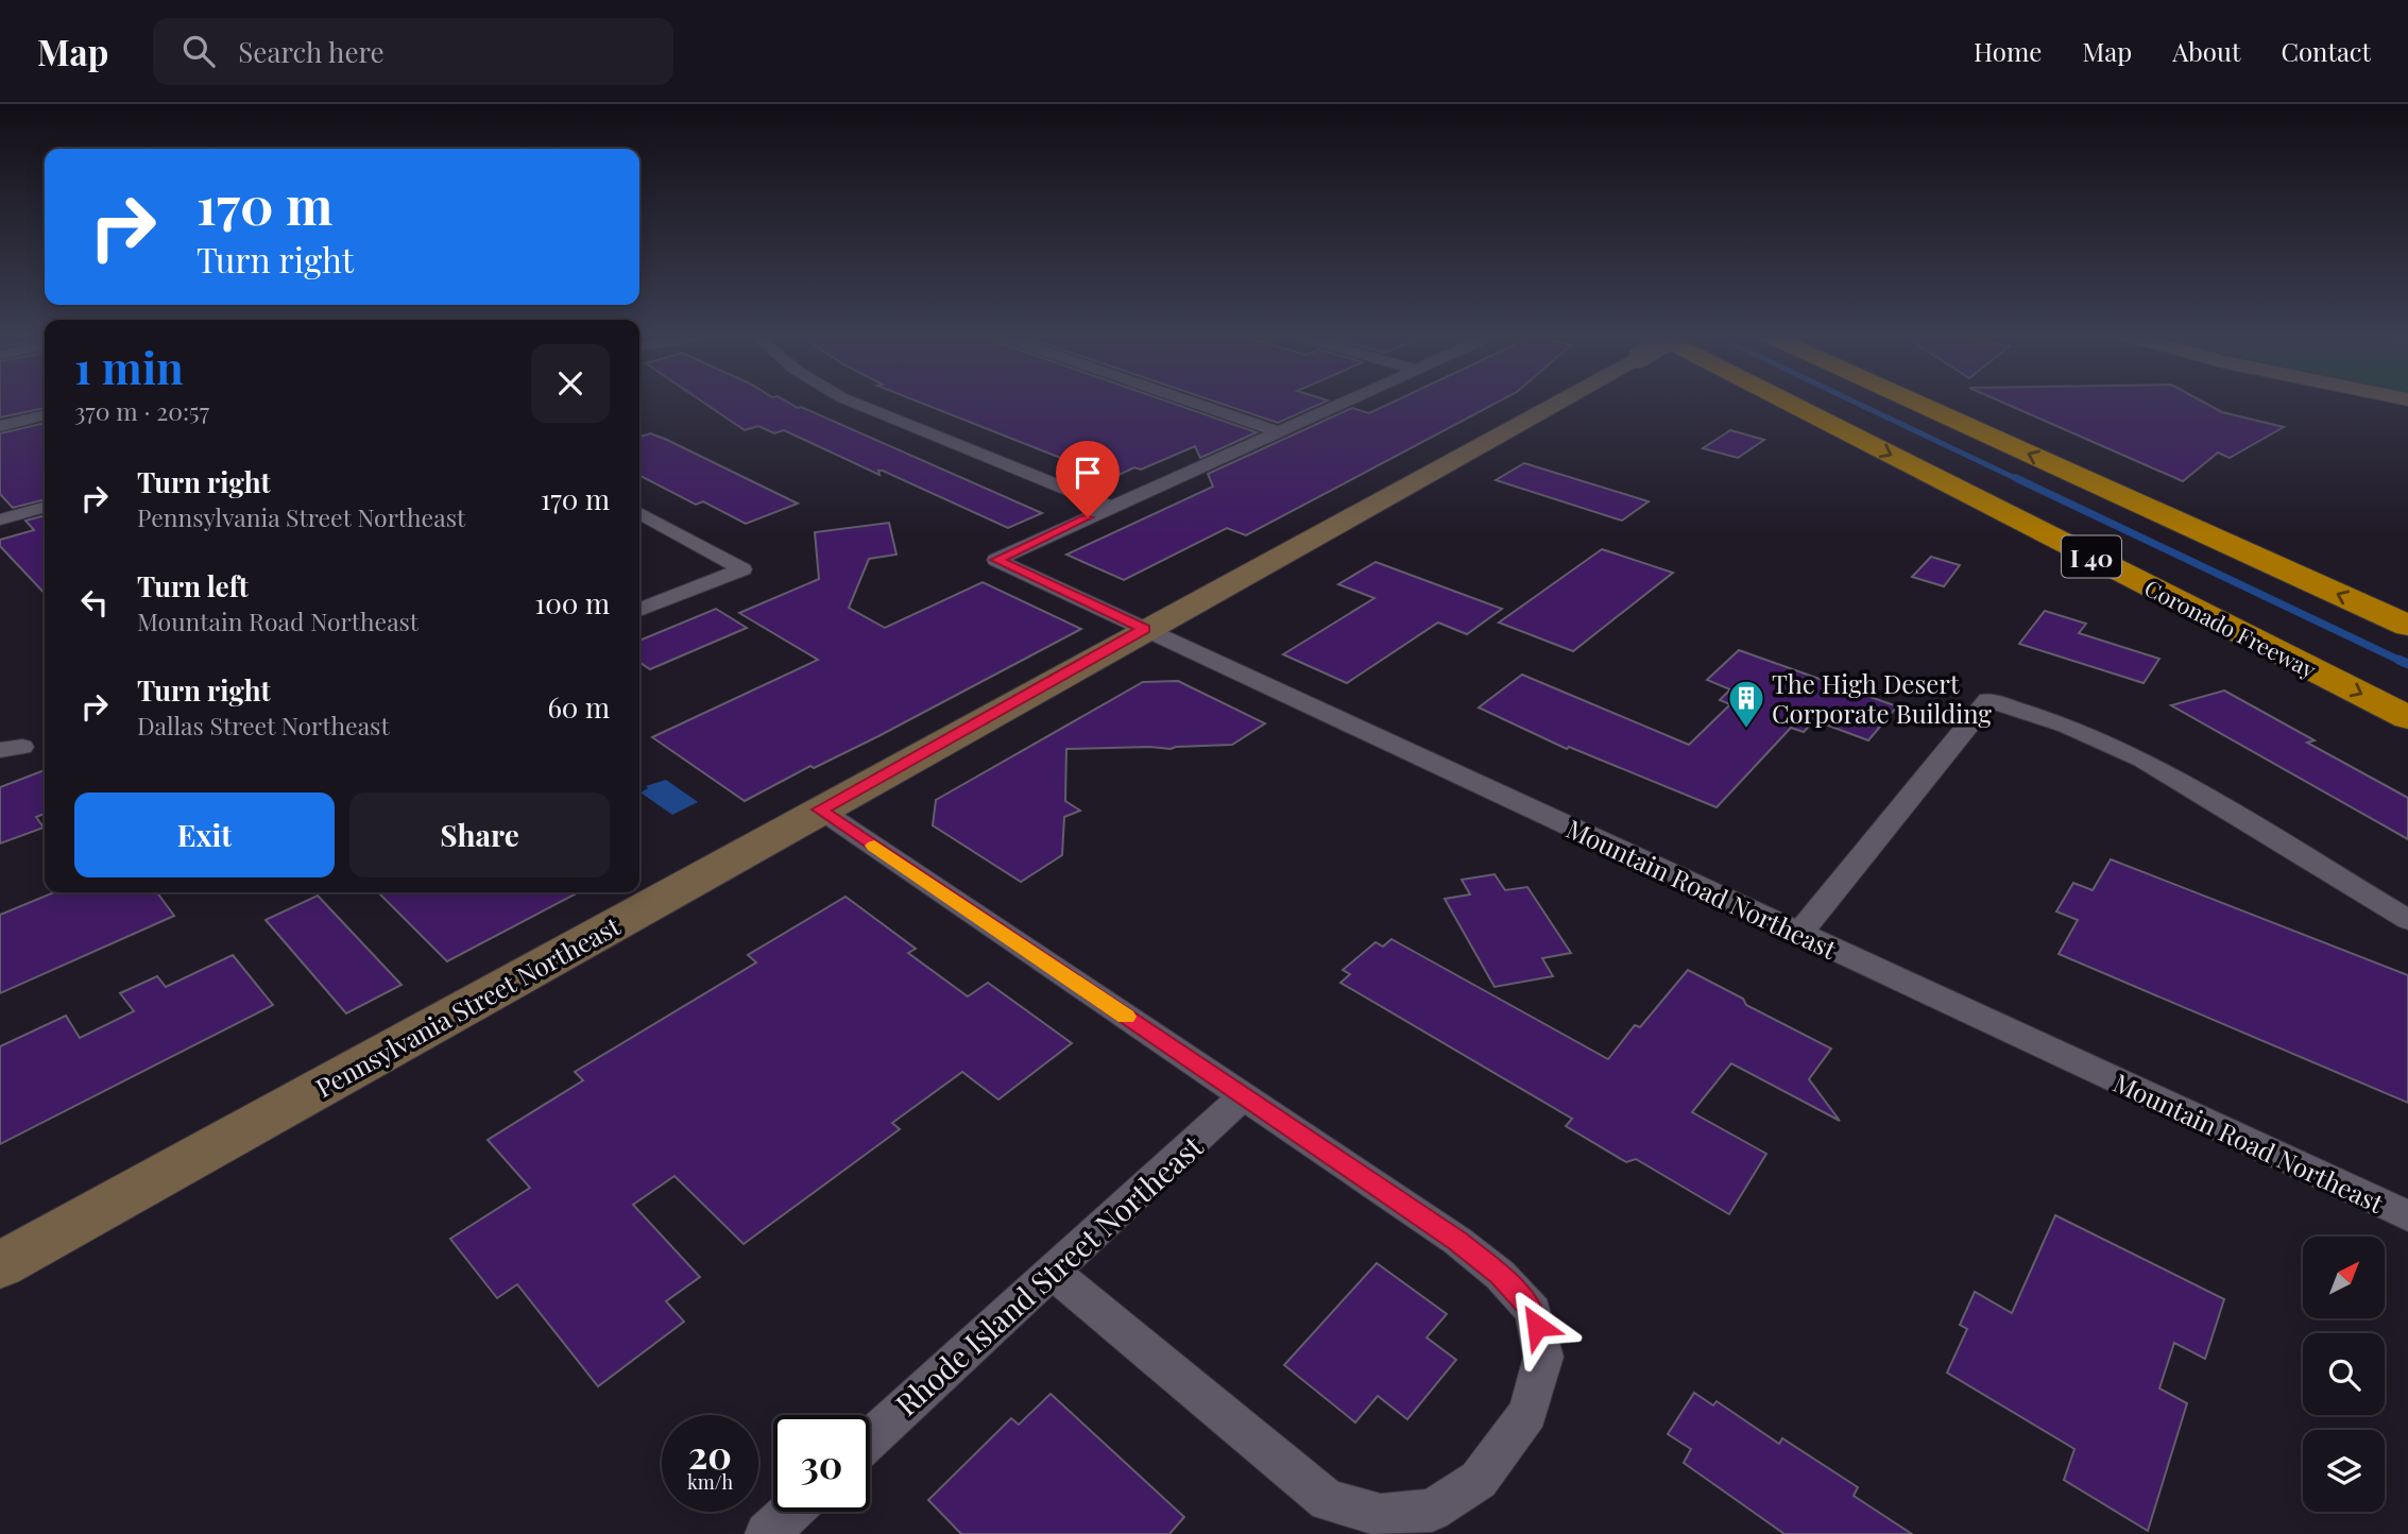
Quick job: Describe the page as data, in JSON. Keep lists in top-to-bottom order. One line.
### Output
{"streets":{"highway":["I 40","Coronado Freeway"],"street":["Mountain Road Northeast","Pennsylvania Street Northeast","Rhode Island Street Northeast"]},"crossings":[["Mountain Road Northeast","Pennsylvania Street Northeast"]],"places":{"building":["The High Desert Corporate Building"]},"north":"top right","page":{"header":"Map","search":"Search here","nav":["Home","Map","About","Contact"],"turn":["170 m","Turn right"],"heading":["1 min","370 m · 20:57"],"list":[{"name":"Turn right","note":"Pennsylvania Street Northeast","value":"170 m"},{"name":"Turn left","note":"Mountain Road Northeast","value":"100 m"},{"name":"Turn right","note":"Dallas Street Northeast","value":"60 m"}],"buttons":["Exit","Share"],"speed":"20 km/h","limit":"30"}}
